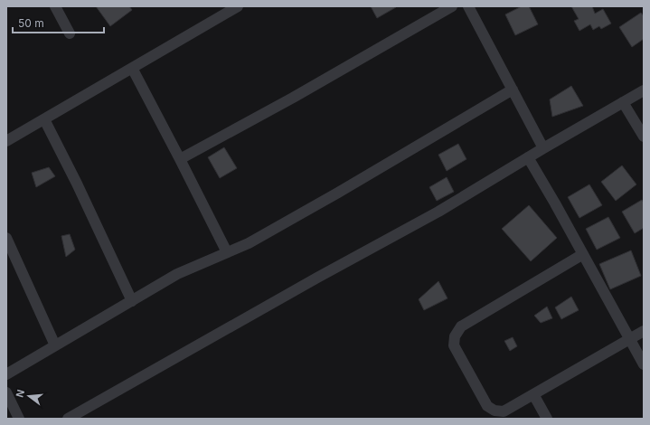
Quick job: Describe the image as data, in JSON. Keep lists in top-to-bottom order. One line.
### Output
{"scale_bar":"50 m","north":"left"}
